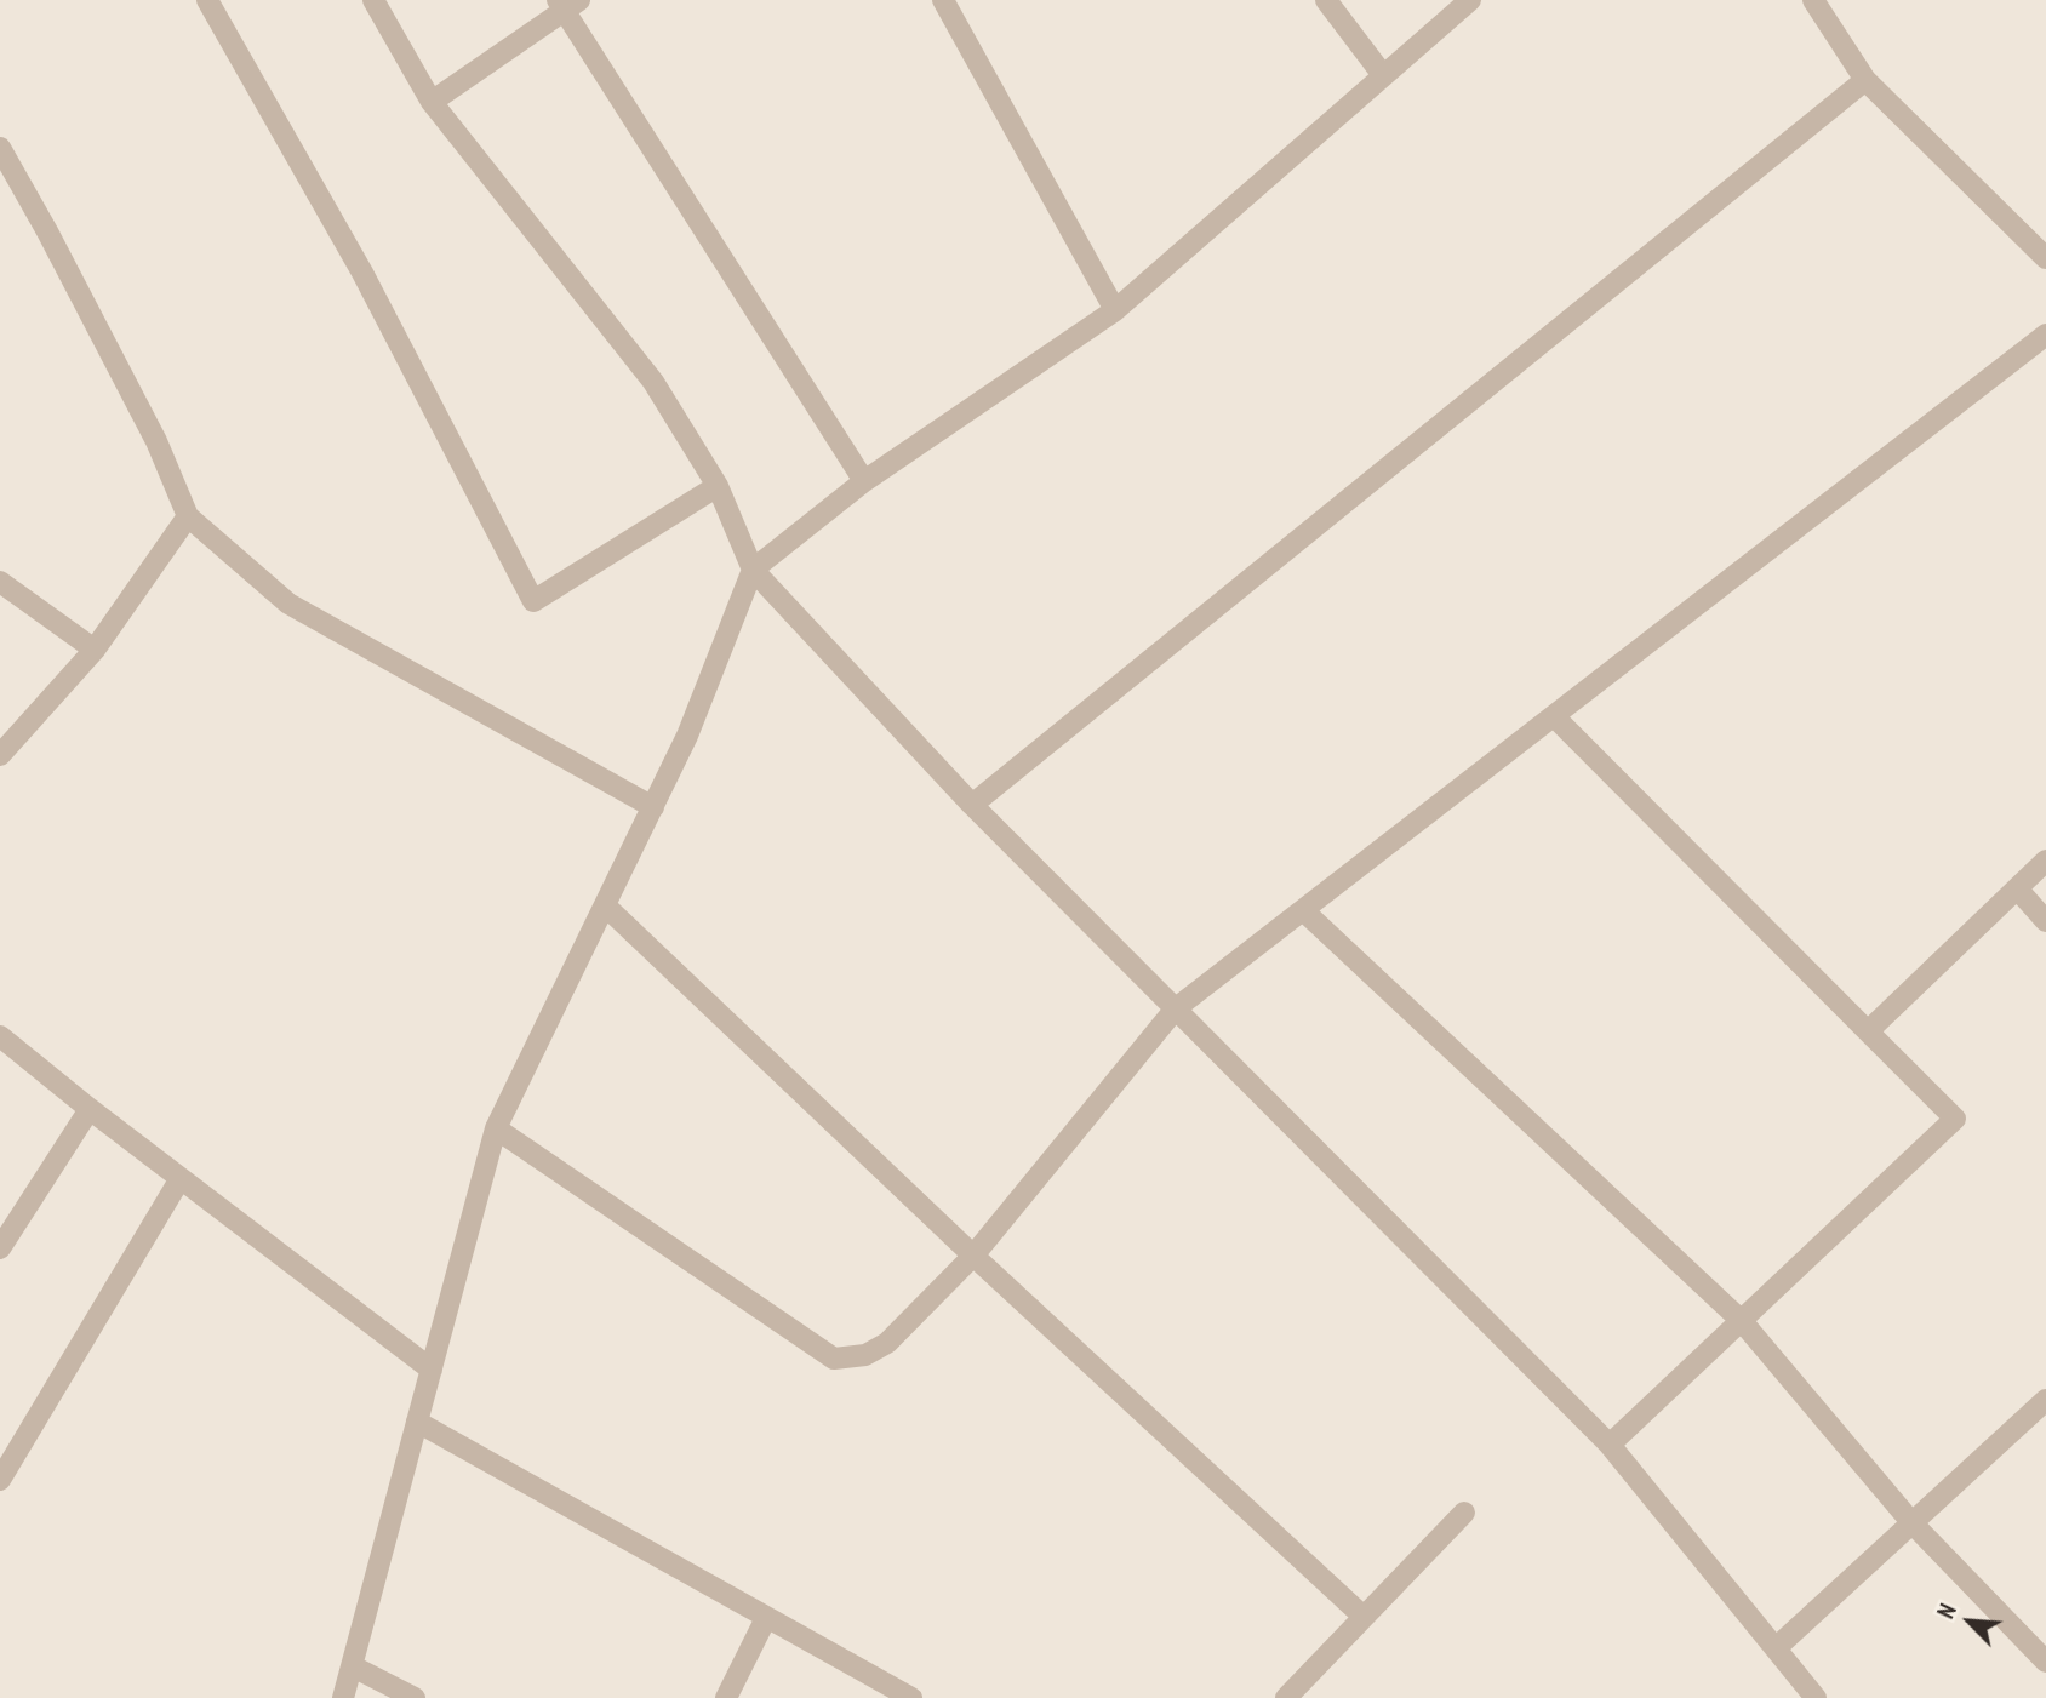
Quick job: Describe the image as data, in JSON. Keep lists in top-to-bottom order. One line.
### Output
{"north":"top left"}
